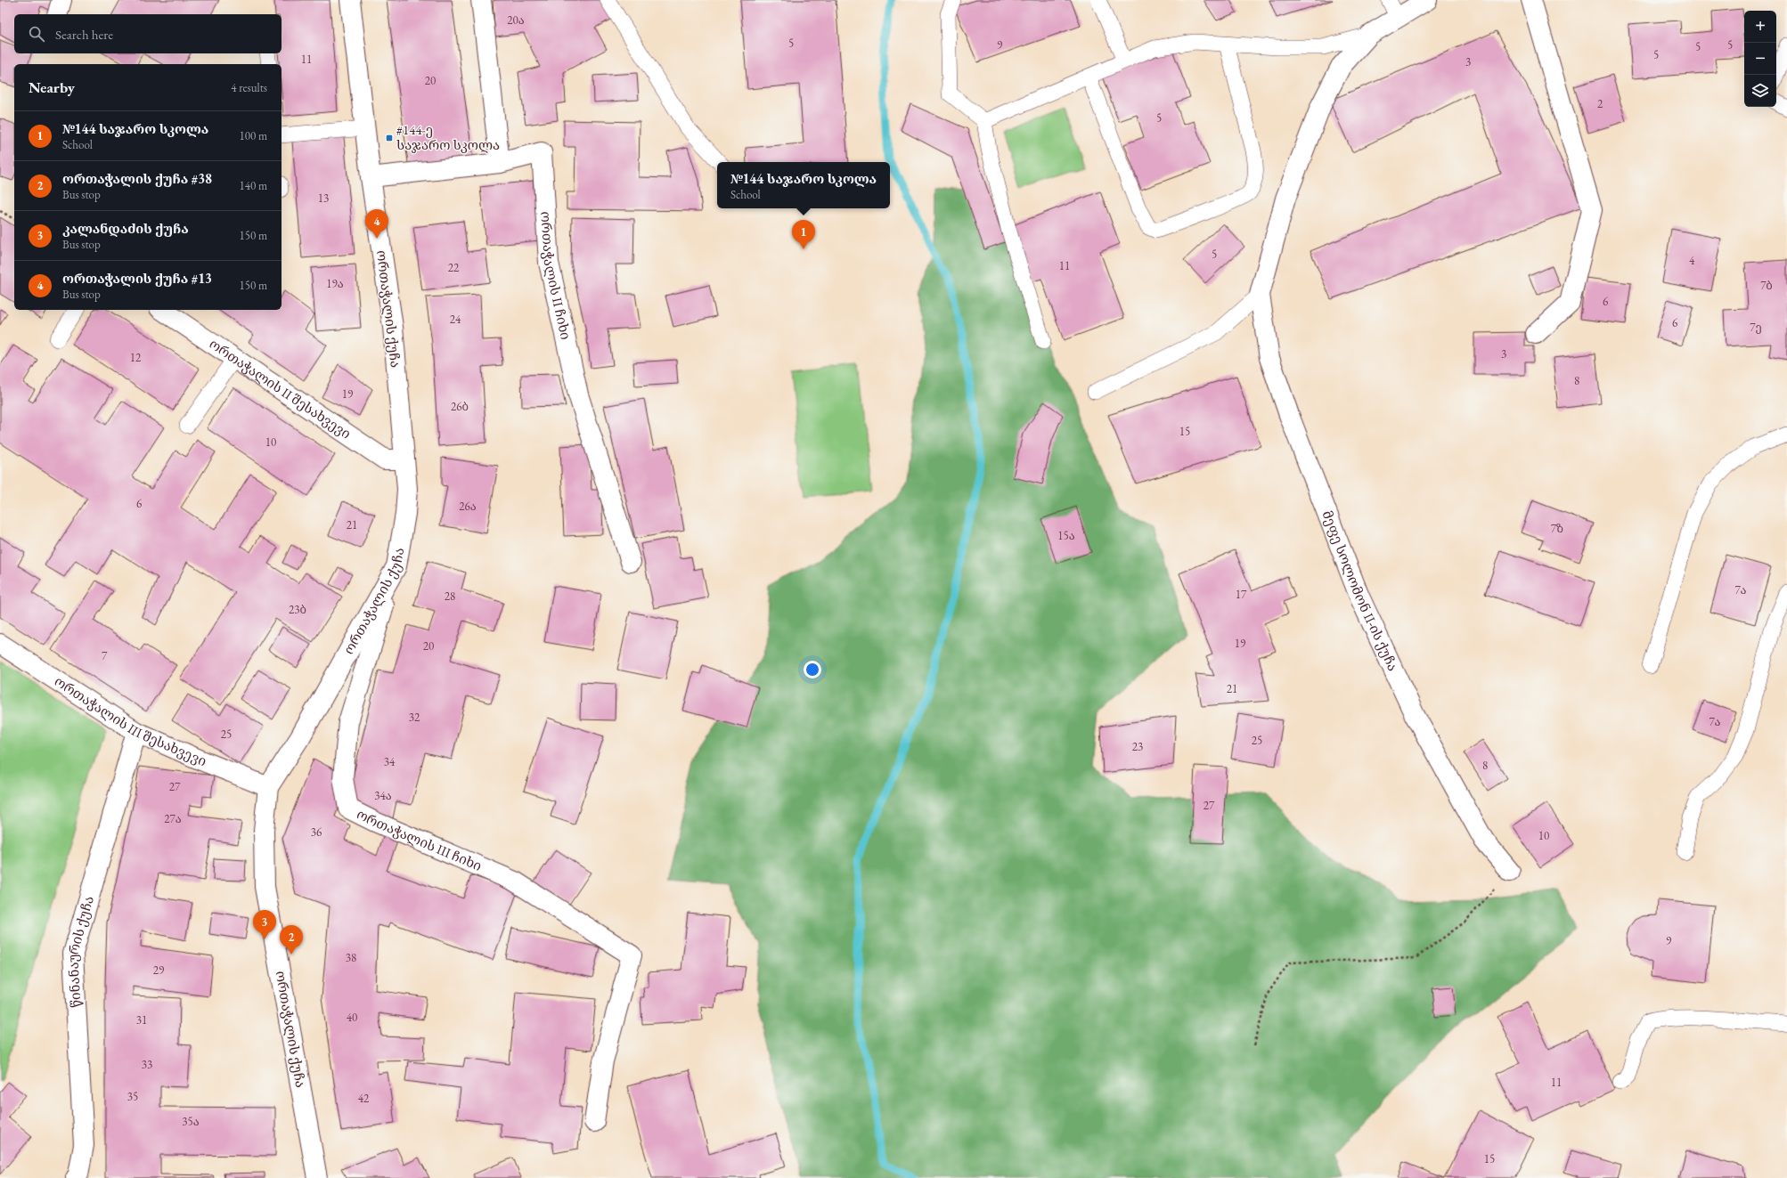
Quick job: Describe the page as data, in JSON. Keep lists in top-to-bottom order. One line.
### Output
{"streets":{"street":["ორთაჭალის II ჩიხი","ორთაჭალის ქუჩა","ორთაჭალის II შესახვევი","მეფე სოლომონ II-ის ქუჩა","ორთაჭალის III შესახვევი","ორთაჭალის III ჩიხი","წინანაურის ქუჩა"]},"crossings":[["ორთაჭალის II ჩიხი","ორთაჭალის ქუჩა"],["ორთაჭალის ქუჩა","ორთაჭალის II შესახვევი"],["ორთაჭალის ქუჩა","ორთაჭალის III შესახვევი"],["ორთაჭალის ქუჩა","ორთაჭალის III ჩიხი"],["ორთაჭალის III შესახვევი","წინანაურის ქუჩა"]],"places":{"transit":["#144-ე საჯარო სკოლა"]},"house_numbers":["20ა","5","9","5","5","5","11","3","20","2","5","13","5","4","11","22","19ა","7ბ","6","24","6","7ე","3","12","8","19","26ბ","15","10","6","26ა","21","7ზ","15ა","7ა","17","28","23ბ","19","20","7","21","32","7ა","25","25","23","34","8","27","34ა","27","27ა","36","10","9","38","29","40","31","33","11","35","42","35ა","15"],"page":{"map_buttons":["+","−"],"search":"Search here","heading":["Nearby","4 results"],"list":[{"mark":"1","name":"№144 საჯარო სკოლა","note":"School","value":"100 m"},{"mark":"2","name":"ორთაჭალის ქუჩა #38","note":"Bus stop","value":"140 m"},{"mark":"3","name":"კალანდაძის ქუჩა","note":"Bus stop","value":"150 m"},{"mark":"4","name":"ორთაჭალის ქუჩა #13","note":"Bus stop","value":"150 m"}],"popup":["№144 საჯარო სკოლა","School"],"pins":["4","1","3","2"]}}
